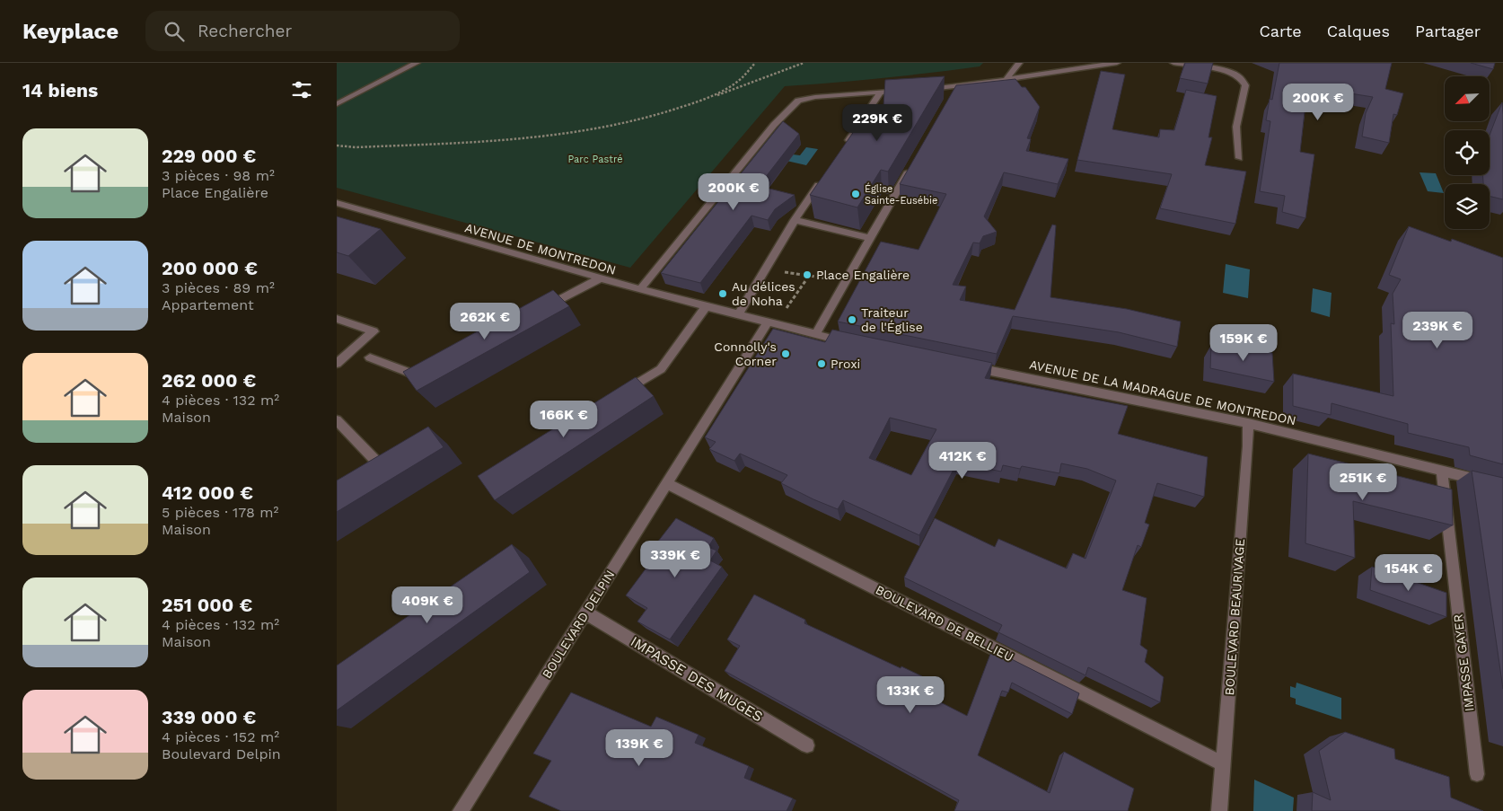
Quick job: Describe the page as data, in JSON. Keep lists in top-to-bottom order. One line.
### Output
{"streets":{"street":["AVENUE DE MONTREDON","AVENUE DE LA MADRAGUE DE MONTREDON","BOULEVARD BEAURIVAGE","BOULEVARD DE BELLIEU","BOULEVARD DELPIN","IMPASSE GAYER","IMPASSE DES MUGES"]},"crossings":[["AVENUE DE LA MADRAGUE DE MONTREDON","BOULEVARD BEAURIVAGE"],["AVENUE DE LA MADRAGUE DE MONTREDON","IMPASSE GAYER"],["BOULEVARD BEAURIVAGE","BOULEVARD DE BELLIEU"],["BOULEVARD DE BELLIEU","BOULEVARD DELPIN"],["BOULEVARD DELPIN","IMPASSE DES MUGES"]],"parks":["Parc Pastré"],"places":["Église Sainte-Eusébie","Place Engalière","Au délices de Noha","Traiteur de l'Église","Connolly's Corner","Proxi"],"north":"bottom left","page":{"header":"Keyplace","search":"Rechercher","nav":["Carte","Calques","Partager"],"heading":"14 biens","price":["200K €","229K €","200K €","262K €","239K €","159K €","166K €","412K €","251K €","339K €","154K €","409K €","133K €","139K €"],"list":[{"name":"229 000 €","note":"3 pièces · 98 m² · Place Engalière"},{"name":"200 000 €","note":"3 pièces · 89 m² · Appartement"},{"name":"262 000 €","note":"4 pièces · 132 m² · Maison"},{"name":"412 000 €","note":"5 pièces · 178 m² · Maison"},{"name":"251 000 €","note":"4 pièces · 132 m² · Maison"},{"name":"339 000 €","note":"4 pièces · 152 m² · Boulevard Delpin"}]}}
